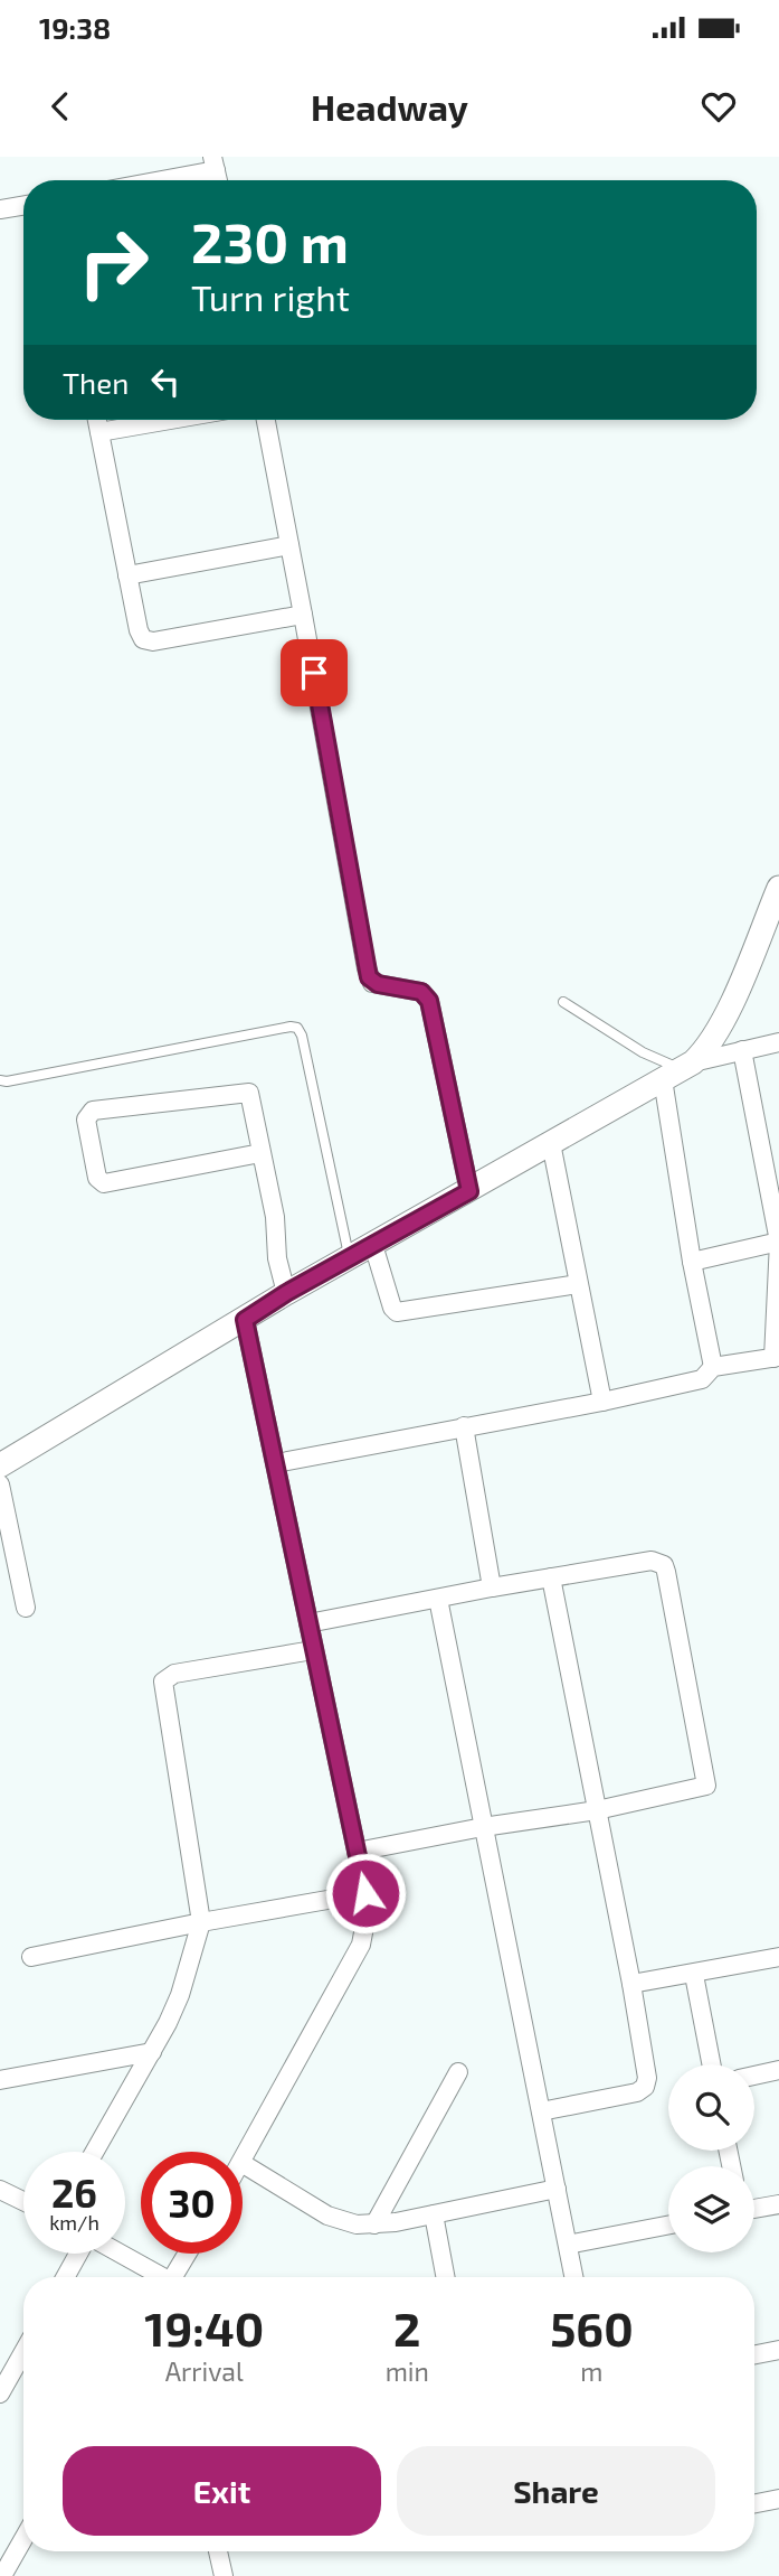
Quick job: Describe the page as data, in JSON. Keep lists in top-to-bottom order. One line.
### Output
{"page":{"status":"19:38","header":"Headway","turn":["230 m","Turn right"],"then":"Then","speed":"26 km/h","limit":"30","eta":["19:40","Arrival","2","min","560","m"],"buttons":["Exit","Share"]}}
